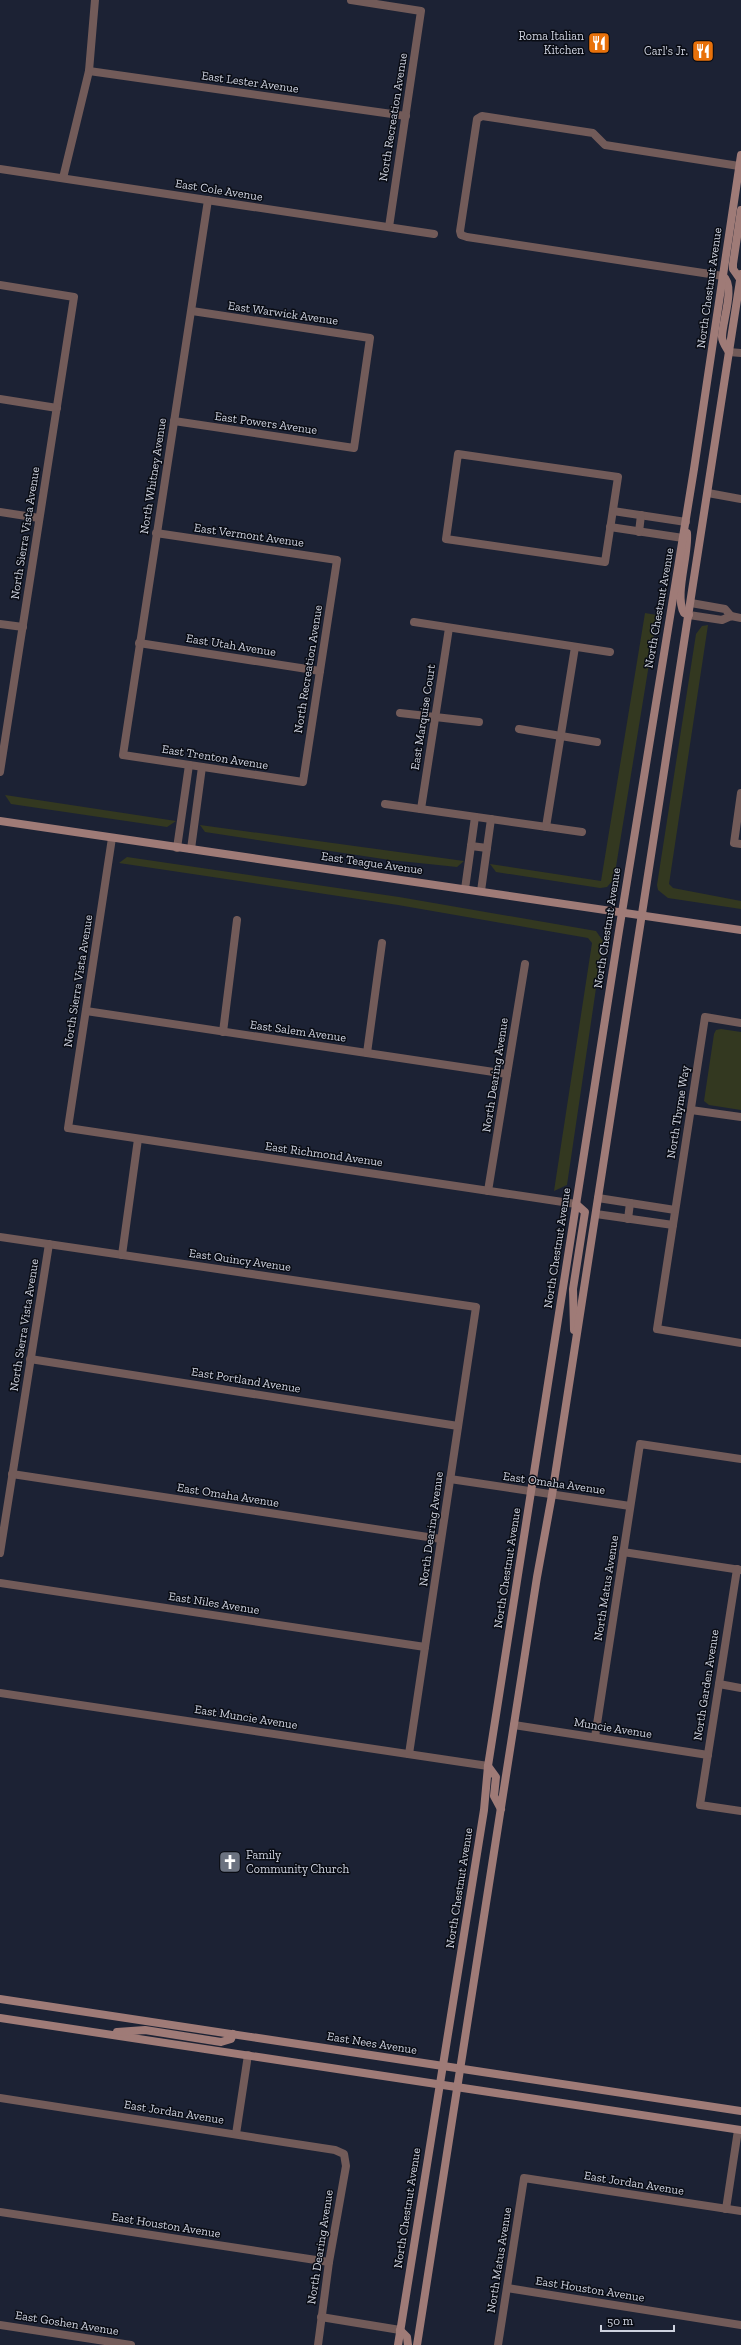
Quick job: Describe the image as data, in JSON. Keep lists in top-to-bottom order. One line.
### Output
{"streets":{"main road":["North Chestnut Avenue","East Teague Avenue","East Nees Avenue"],"street":["East Lester Avenue","North Recreation Avenue","East Cole Avenue","East Warwick Avenue","East Powers Avenue","North Whitney Avenue","North Sierra Vista Avenue","East Vermont Avenue","East Utah Avenue","East Marquise Court","East Trenton Avenue","East Salem Avenue","North Dearing Avenue","North Thyme Way","East Richmond Avenue","East Quincy Avenue","East Portland Avenue","East Omaha Avenue","North Matus Avenue","East Niles Avenue","North Garden Avenue","East Muncie Avenue","Muncie Avenue","East Jordan Avenue","East Houston Avenue","East Goshen Avenue"]},"crossings":[["East Lester Avenue","North Recreation Avenue"],["North Recreation Avenue","East Cole Avenue"],["North Recreation Avenue","East Vermont Avenue"],["North Recreation Avenue","East Utah Avenue"],["North Recreation Avenue","East Trenton Avenue"],["East Cole Avenue","North Whitney Avenue"],["North Chestnut Avenue","East Teague Avenue"],["North Chestnut Avenue","East Richmond Avenue"],["North Chestnut Avenue","East Omaha Avenue"],["North Chestnut Avenue","East Muncie Avenue"],["North Chestnut Avenue","East Nees Avenue"],["East Warwick Avenue","East Powers Avenue"],["East Warwick Avenue","North Whitney Avenue"],["East Powers Avenue","North Whitney Avenue"],["North Whitney Avenue","East Vermont Avenue"],["North Whitney Avenue","East Utah Avenue"],["North Whitney Avenue","East Trenton Avenue"],["North Sierra Vista Avenue","East Teague Avenue"],["North Sierra Vista Avenue","East Salem Avenue"],["North Sierra Vista Avenue","East Richmond Avenue"],["North Sierra Vista Avenue","East Quincy Avenue"],["North Sierra Vista Avenue","East Portland Avenue"],["North Sierra Vista Avenue","East Omaha Avenue"],["East Salem Avenue","North Dearing Avenue"],["North Dearing Avenue","East Richmond Avenue"],["North Dearing Avenue","East Quincy Avenue"],["North Dearing Avenue","East Portland Avenue"],["North Dearing Avenue","East Omaha Avenue"],["North Dearing Avenue","East Niles Avenue"],["North Dearing Avenue","East Muncie Avenue"],["North Dearing Avenue","East Jordan Avenue"],["North Dearing Avenue","East Houston Avenue"],["East Omaha Avenue","North Matus Avenue"],["North Matus Avenue","Muncie Avenue"],["North Matus Avenue","East Jordan Avenue"],["North Matus Avenue","East Houston Avenue"],["North Garden Avenue","Muncie Avenue"]],"places":{"restaurant":["Roma Italian Kitchen","Carl's Jr."],"church":["Family Community Church"]},"scale_bar":"50 m"}
